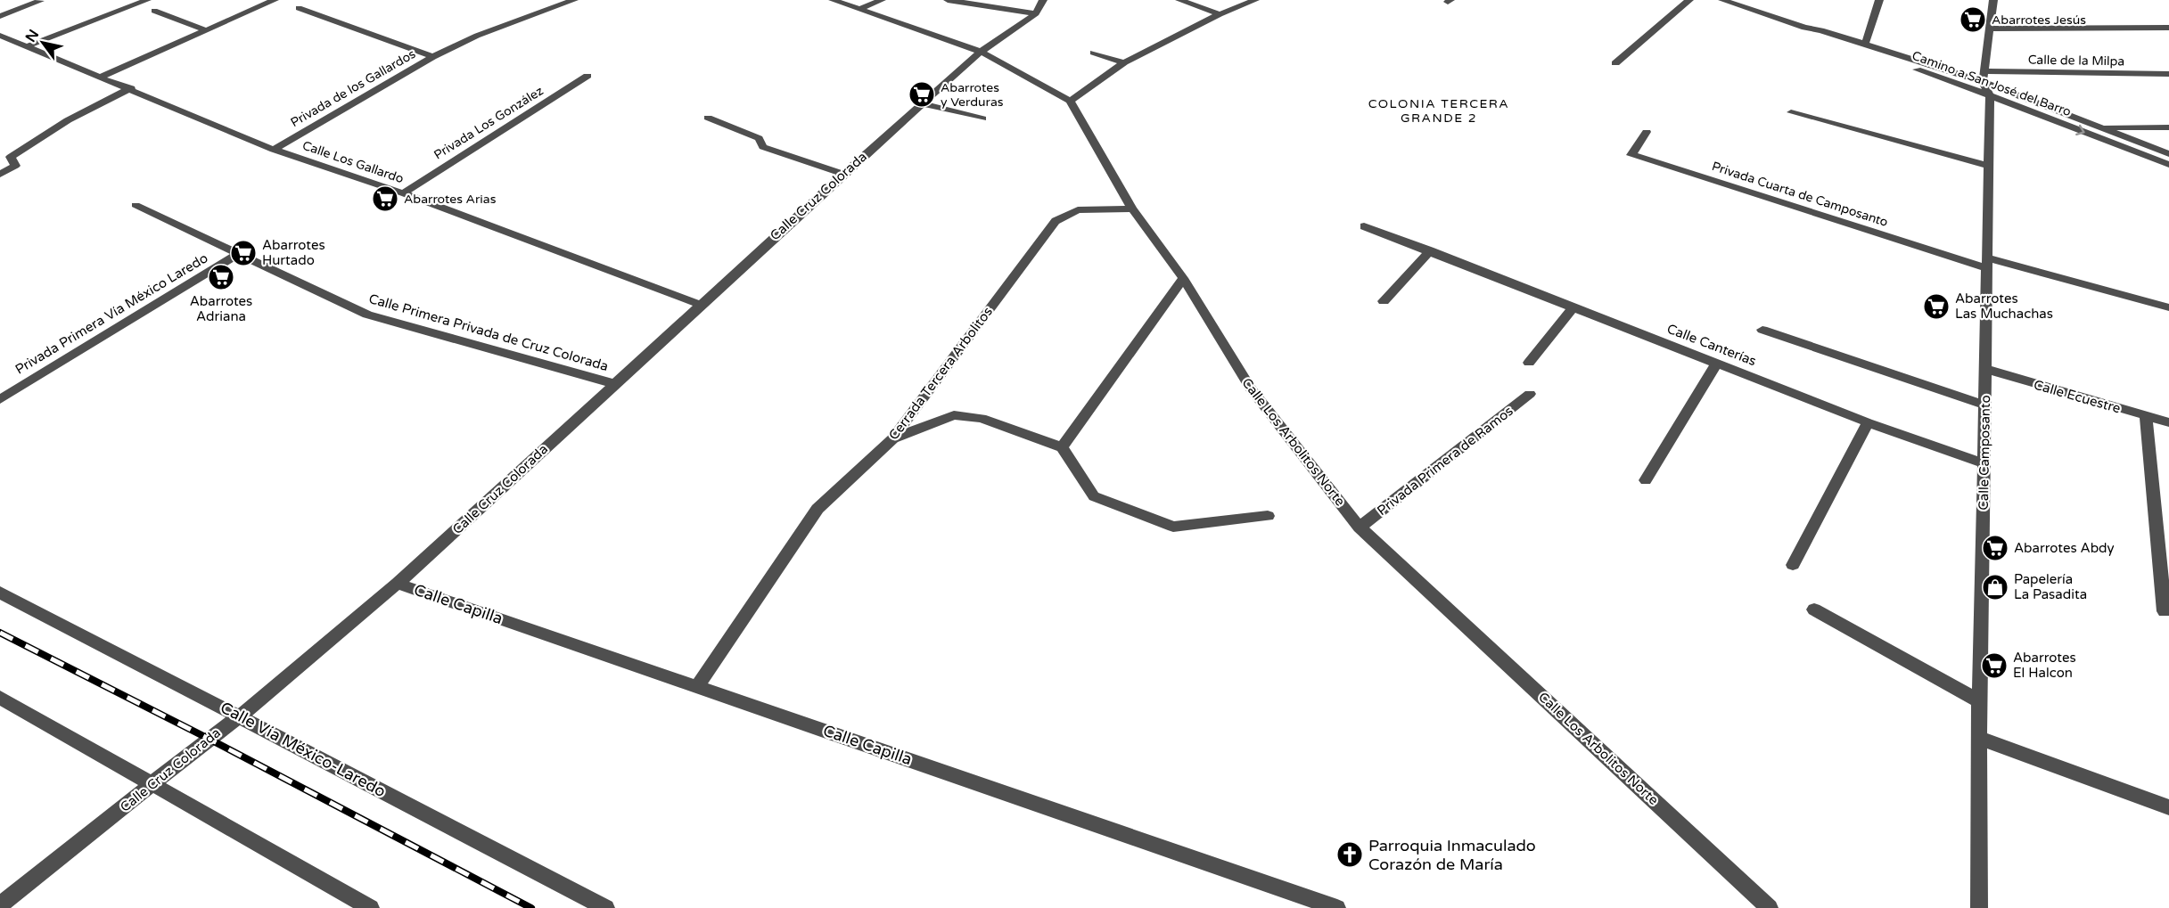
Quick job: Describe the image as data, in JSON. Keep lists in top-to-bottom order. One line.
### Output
{"streets":{"street":["Calle de la Milpa","Camino a San José del Barro","Privada de los Gallardos","Privada Los González","Calle Los Gallardo","Privada Cuarta de Camposanto","Calle Cruz Colorada","Privada Primera Vía México Laredo","Calle Primera Privada de Cruz Colorada","Calle Canterías","Cerrada Tercera Arbolitos","Calle Ecuestre","Calle Los Arbolitos Norte","Calle Camposanto","Privada Primera de Ramos","Calle Capilla","Calle Vía México-Laredo"]},"crossings":[["Calle de la Milpa","Camino a San José del Barro"],["Calle de la Milpa","Calle Camposanto"],["Camino a San José del Barro","Calle Camposanto"],["Privada de los Gallardos","Calle Los Gallardo"],["Privada Los González","Calle Los Gallardo"],["Calle Los Gallardo","Calle Cruz Colorada"],["Privada Cuarta de Camposanto","Calle Camposanto"],["Calle Cruz Colorada","Calle Primera Privada de Cruz Colorada"],["Calle Cruz Colorada","Calle Capilla"],["Calle Cruz Colorada","Calle Vía México-Laredo"],["Privada Primera Vía México Laredo","Calle Primera Privada de Cruz Colorada"],["Calle Canterías","Calle Camposanto"],["Cerrada Tercera Arbolitos","Calle Los Arbolitos Norte"],["Cerrada Tercera Arbolitos","Calle Capilla"],["Calle Ecuestre","Calle Camposanto"],["Calle Los Arbolitos Norte","Privada Primera de Ramos"]],"districts":["COLONIA TERCERA GRANDE 2"],"places":{"supermarket":["Abarrotes Jesús","Abarrotes y Verduras","Abarrotes Arias","Abarrotes Hurtado","Abarrotes Adriana","Abarrotes Las Muchachas","Abarrotes Abdy","Abarrotes El Halcon"],"shop":["Papelería La Pasadita"],"church":["Parroquia Inmaculado Corazón de María"]},"north":"top left"}
